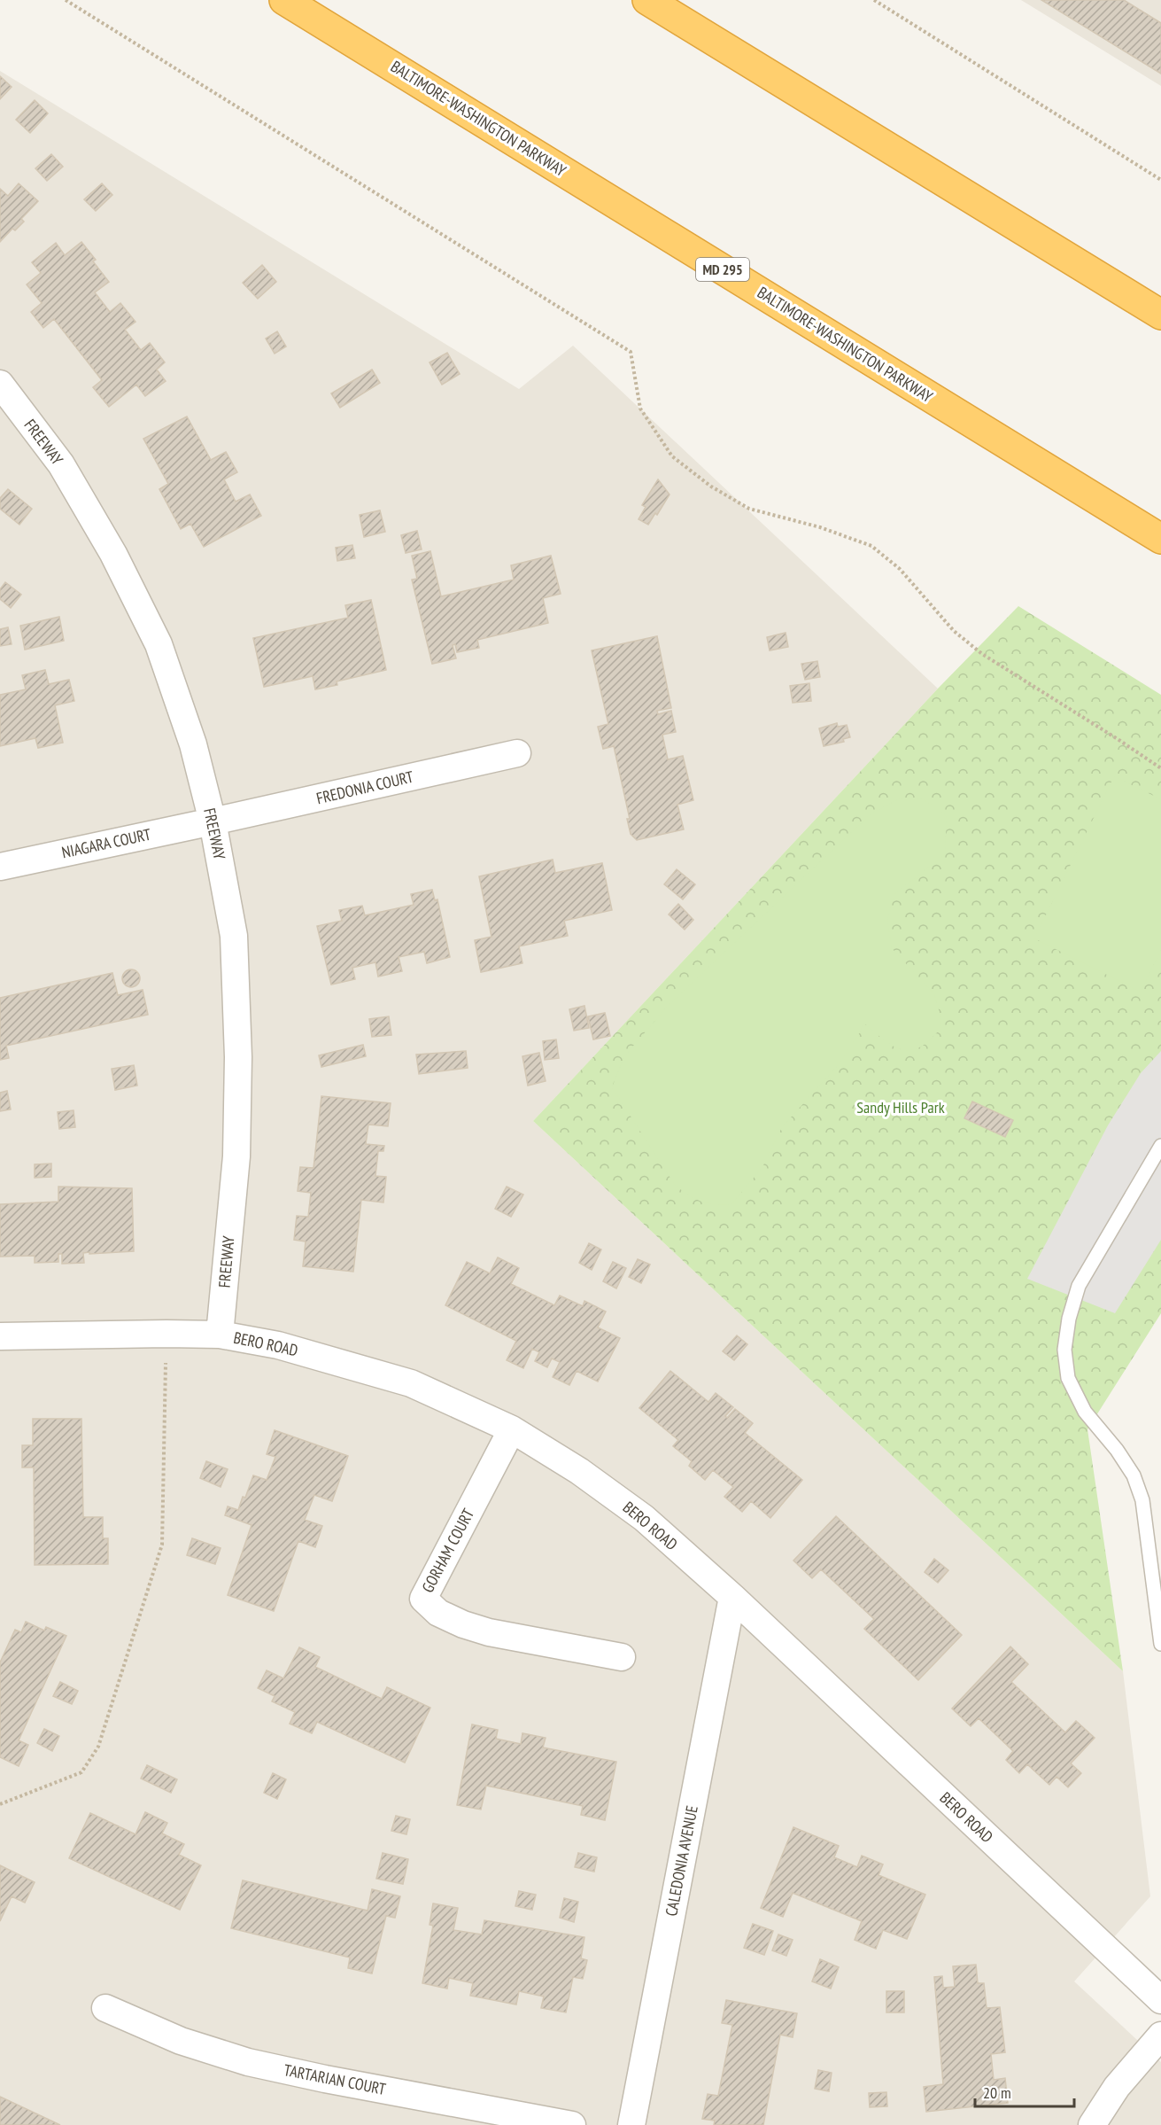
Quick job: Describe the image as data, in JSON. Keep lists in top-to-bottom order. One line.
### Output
{"streets":{"highway":["BALTIMORE-WASHINGTON PARKWAY","MD 295"],"street":["FREEWAY","FREDONIA COURT","NIAGARA COURT","BERO ROAD","GORHAM COURT","CALEDONIA AVENUE","TARTARIAN COURT"]},"crossings":[["FREEWAY","FREDONIA COURT"],["FREEWAY","NIAGARA COURT"],["FREEWAY","BERO ROAD"],["FREDONIA COURT","NIAGARA COURT"],["BERO ROAD","GORHAM COURT"],["BERO ROAD","CALEDONIA AVENUE"]],"parks":["Sandy Hills Park"],"scale_bar":"20 m"}
